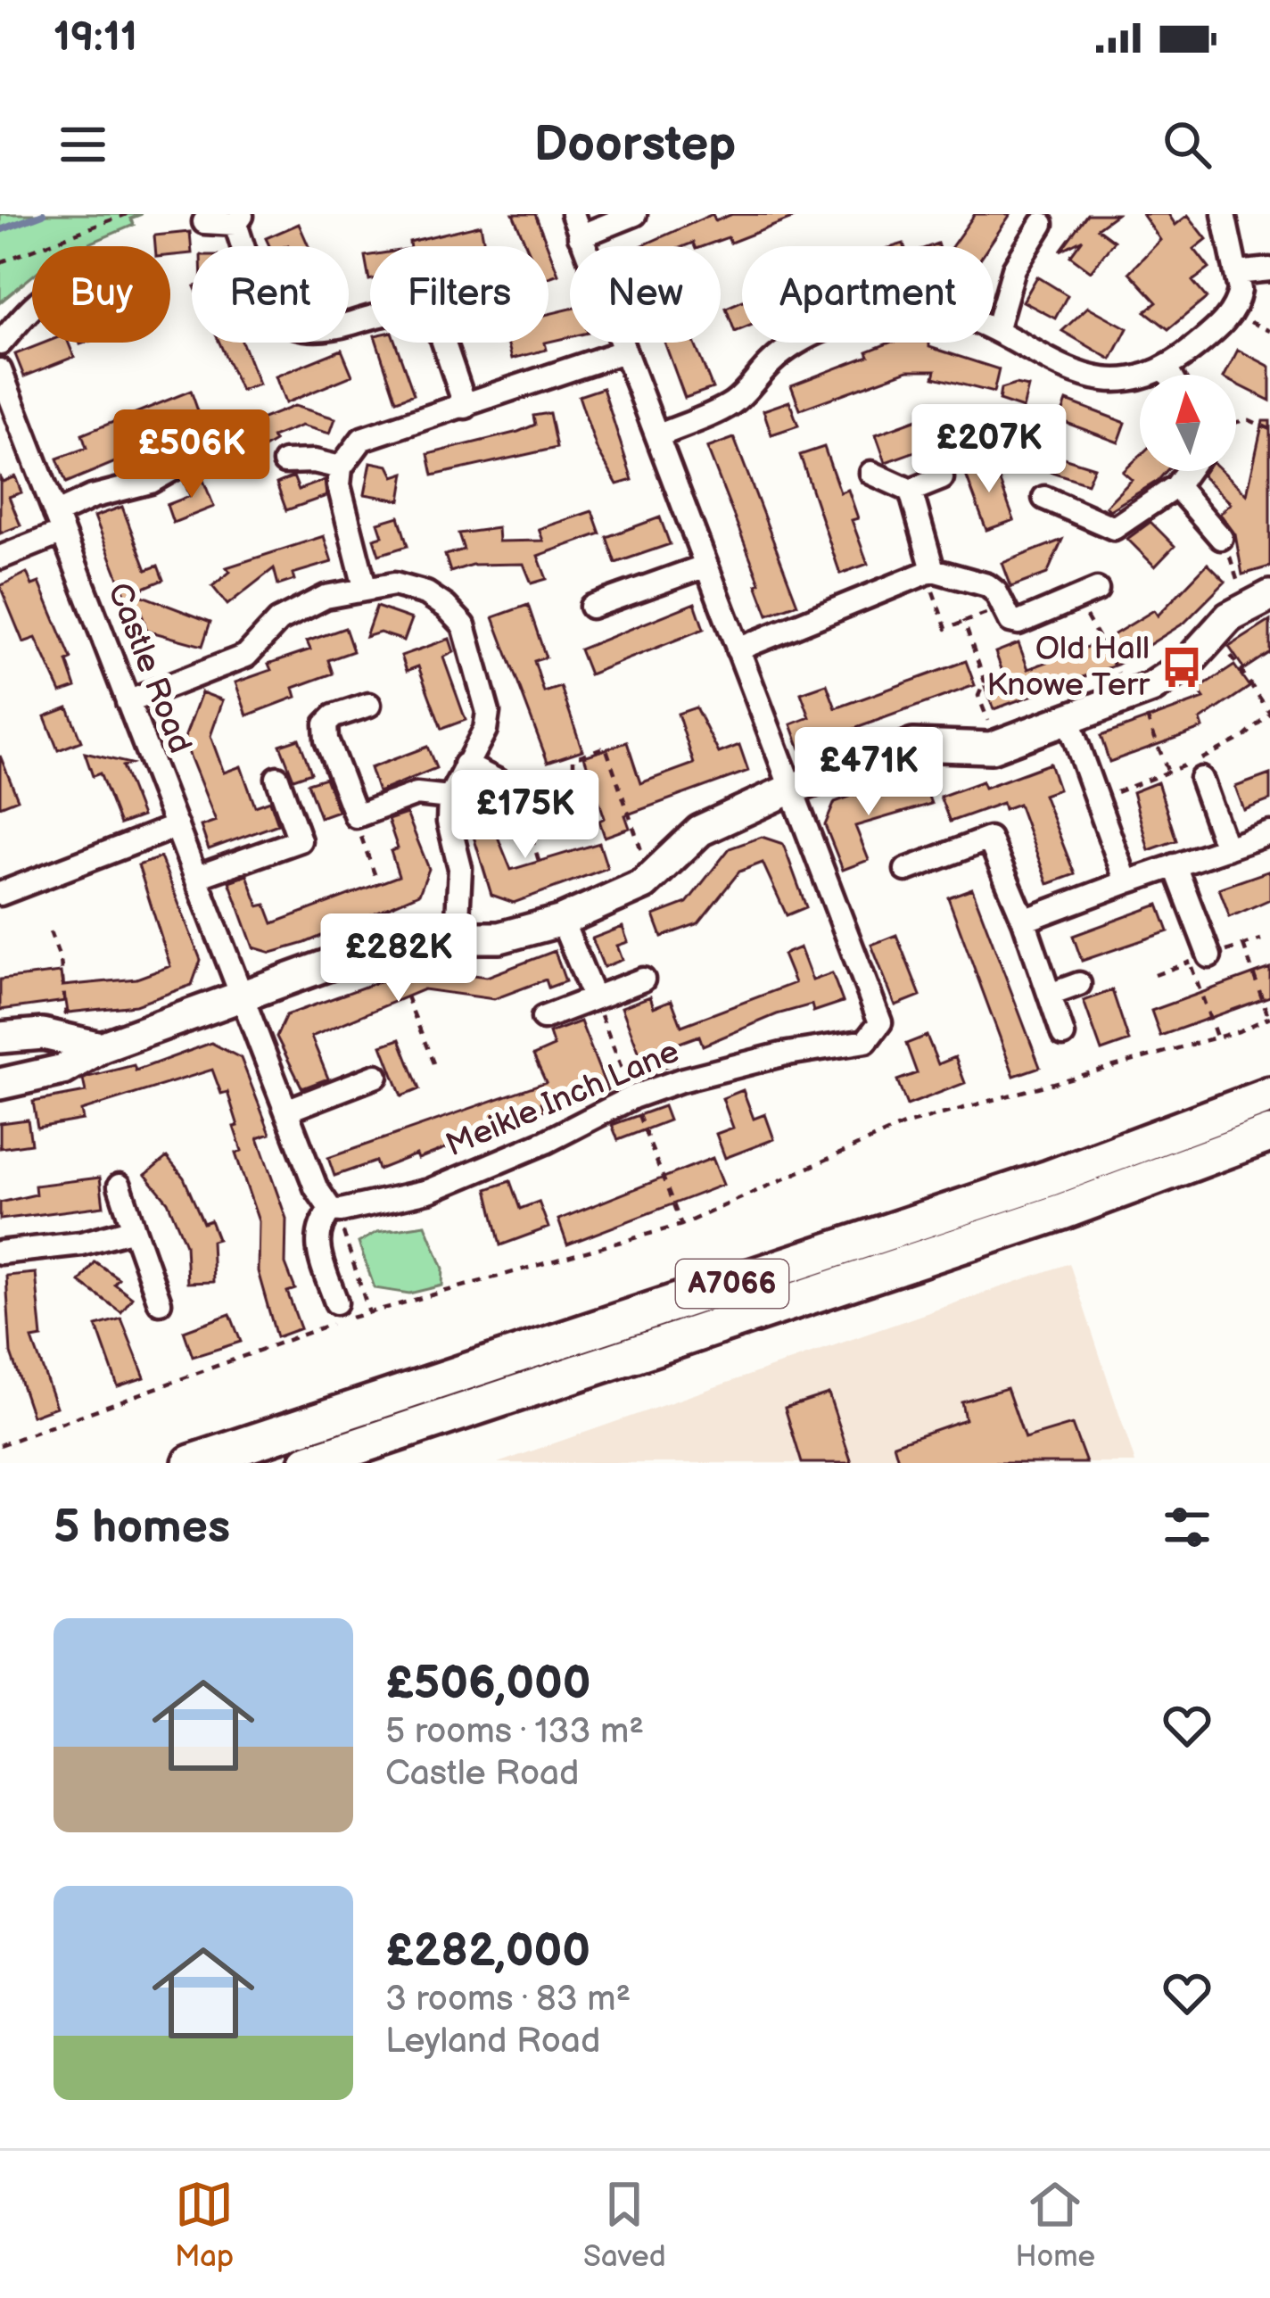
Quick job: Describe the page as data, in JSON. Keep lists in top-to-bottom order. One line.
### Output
{"streets":{"main road":["A7066"],"street":["Castle Road","Meikle Inch Lane"]},"places":{"bus stop":["Old Hall Knowe Terr"]},"north":"top","page":{"status":"19:11","header":"Doorstep","chip":["Buy","Rent","Filters","New","Apartment"],"price":["£207K","£506K","£471K","£175K","£282K"],"heading":"5 homes","list":[{"name":"£506,000","note":"5 rooms · 133 m² · Castle Road"},{"name":"£282,000","note":"3 rooms · 83 m² · Leyland Road"}],"tabs":["Map","Saved","Home"]}}
